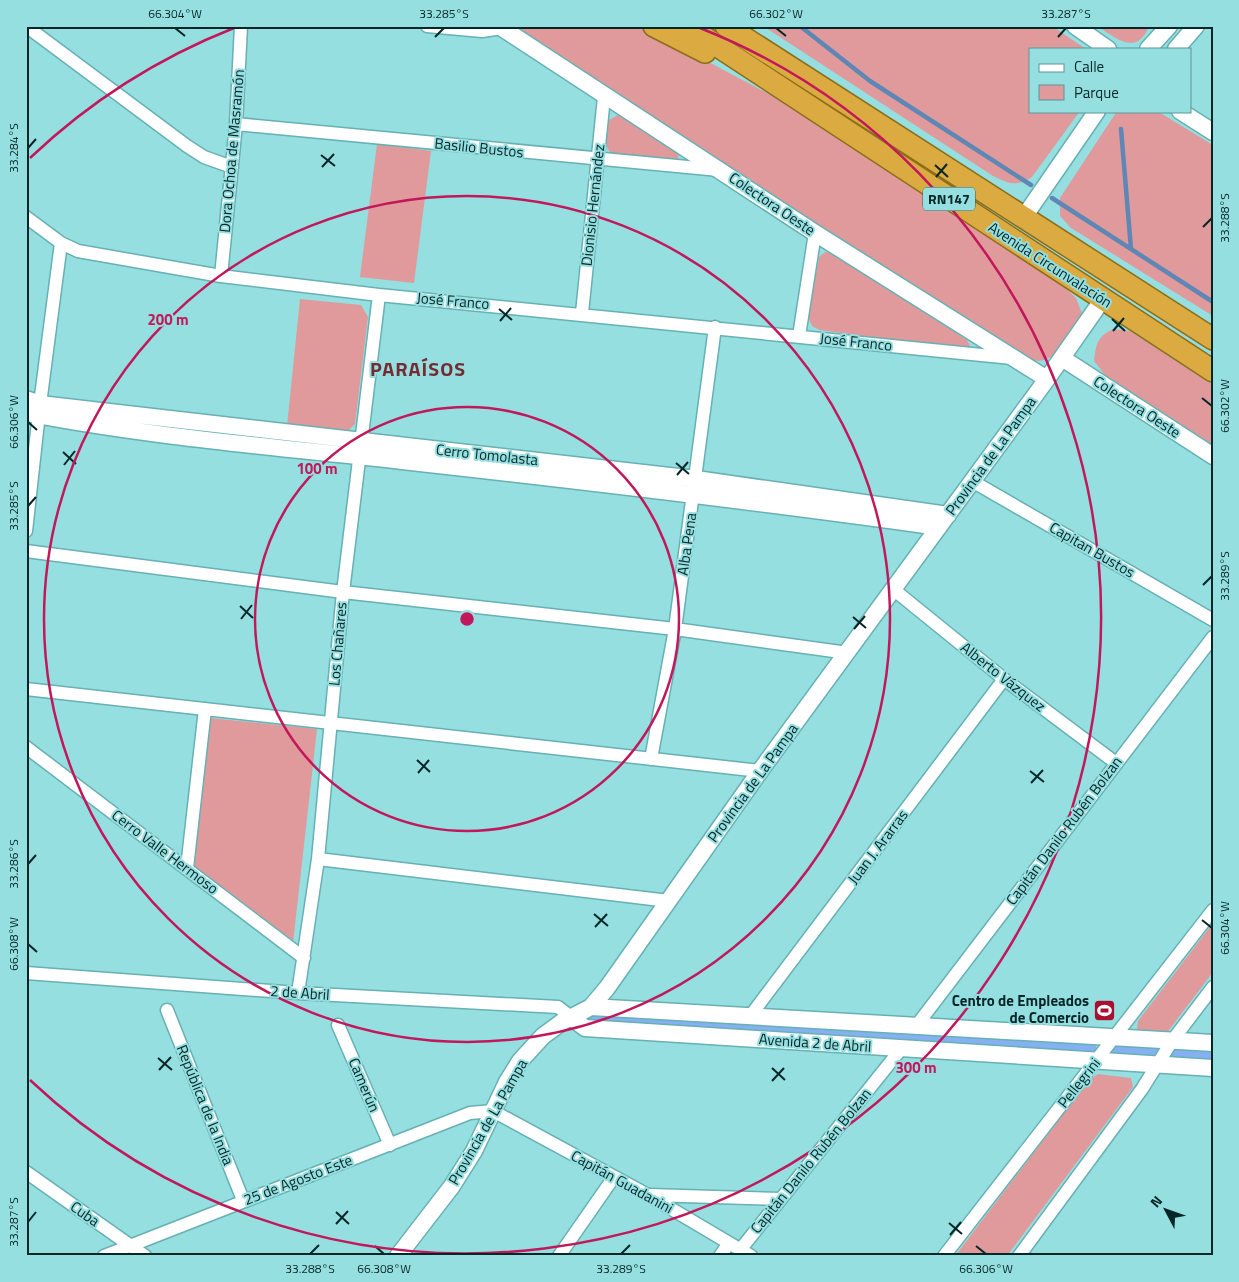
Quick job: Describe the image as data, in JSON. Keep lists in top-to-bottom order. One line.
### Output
{"streets":{"highway":["RN147","Avenida Circunvalación"],"street":["Basilio Bustos","Dora Ochoa de Masramón","Colectora Oeste","Dionisio Hernández","José Franco","Cerro Tomolasta","Provincia de La Pampa","Alba Pena","Capitan Bustos","Los Chañares","Alberto Vázquez","Capitán Danilo Rubén Bolzan","Juan J. Ararras","Cerro Valle Hermoso","2 de Abril","Avenida 2 de Abril","Pellegrini","Camerún","República de la India","25 de Agosto Este","Capitán Guadanini","Cuba"]},"crossings":[["Basilio Bustos","Dora Ochoa de Masramón"],["Basilio Bustos","Colectora Oeste"],["Basilio Bustos","Dionisio Hernández"],["Dora Ochoa de Masramón","José Franco"],["Colectora Oeste","Dionisio Hernández"],["Colectora Oeste","José Franco"],["Colectora Oeste","Provincia de La Pampa"],["Dionisio Hernández","José Franco"],["Avenida Circunvalación","Provincia de La Pampa"],["José Franco","Alba Pena"],["José Franco","Los Chañares"],["Cerro Tomolasta","Provincia de La Pampa"],["Cerro Tomolasta","Alba Pena"],["Cerro Tomolasta","Los Chañares"],["Provincia de La Pampa","Capitan Bustos"],["Provincia de La Pampa","Alberto Vázquez"],["Provincia de La Pampa","2 de Abril"],["Provincia de La Pampa","Avenida 2 de Abril"],["Provincia de La Pampa","25 de Agosto Este"],["Provincia de La Pampa","Capitán Guadanini"],["Los Chañares","Cerro Valle Hermoso"],["Los Chañares","2 de Abril"],["Alberto Vázquez","Capitán Danilo Rubén Bolzan"],["Alberto Vázquez","Juan J. Ararras"],["Capitán Danilo Rubén Bolzan","Avenida 2 de Abril"],["Capitán Danilo Rubén Bolzan","Capitán Guadanini"],["Juan J. Ararras","Avenida 2 de Abril"],["2 de Abril","Avenida 2 de Abril"],["Avenida 2 de Abril","Pellegrini"],["Camerún","25 de Agosto Este"],["República de la India","25 de Agosto Este"],["25 de Agosto Este","Capitán Guadanini"],["25 de Agosto Este","Cuba"]],"districts":["PARAÍSOS"],"places":{"sports":["Centro de Empleados de Comercio"]},"legend":["Calle","Parque"],"north":"top left","coordinates":["66.304°W","33.285°S","66.302°W","33.287°S","33.284°S","33.288°S","66.306°W","33.289°S","33.286°S","66.308°W"],"rings":["200 m","100 m","300 m"]}
